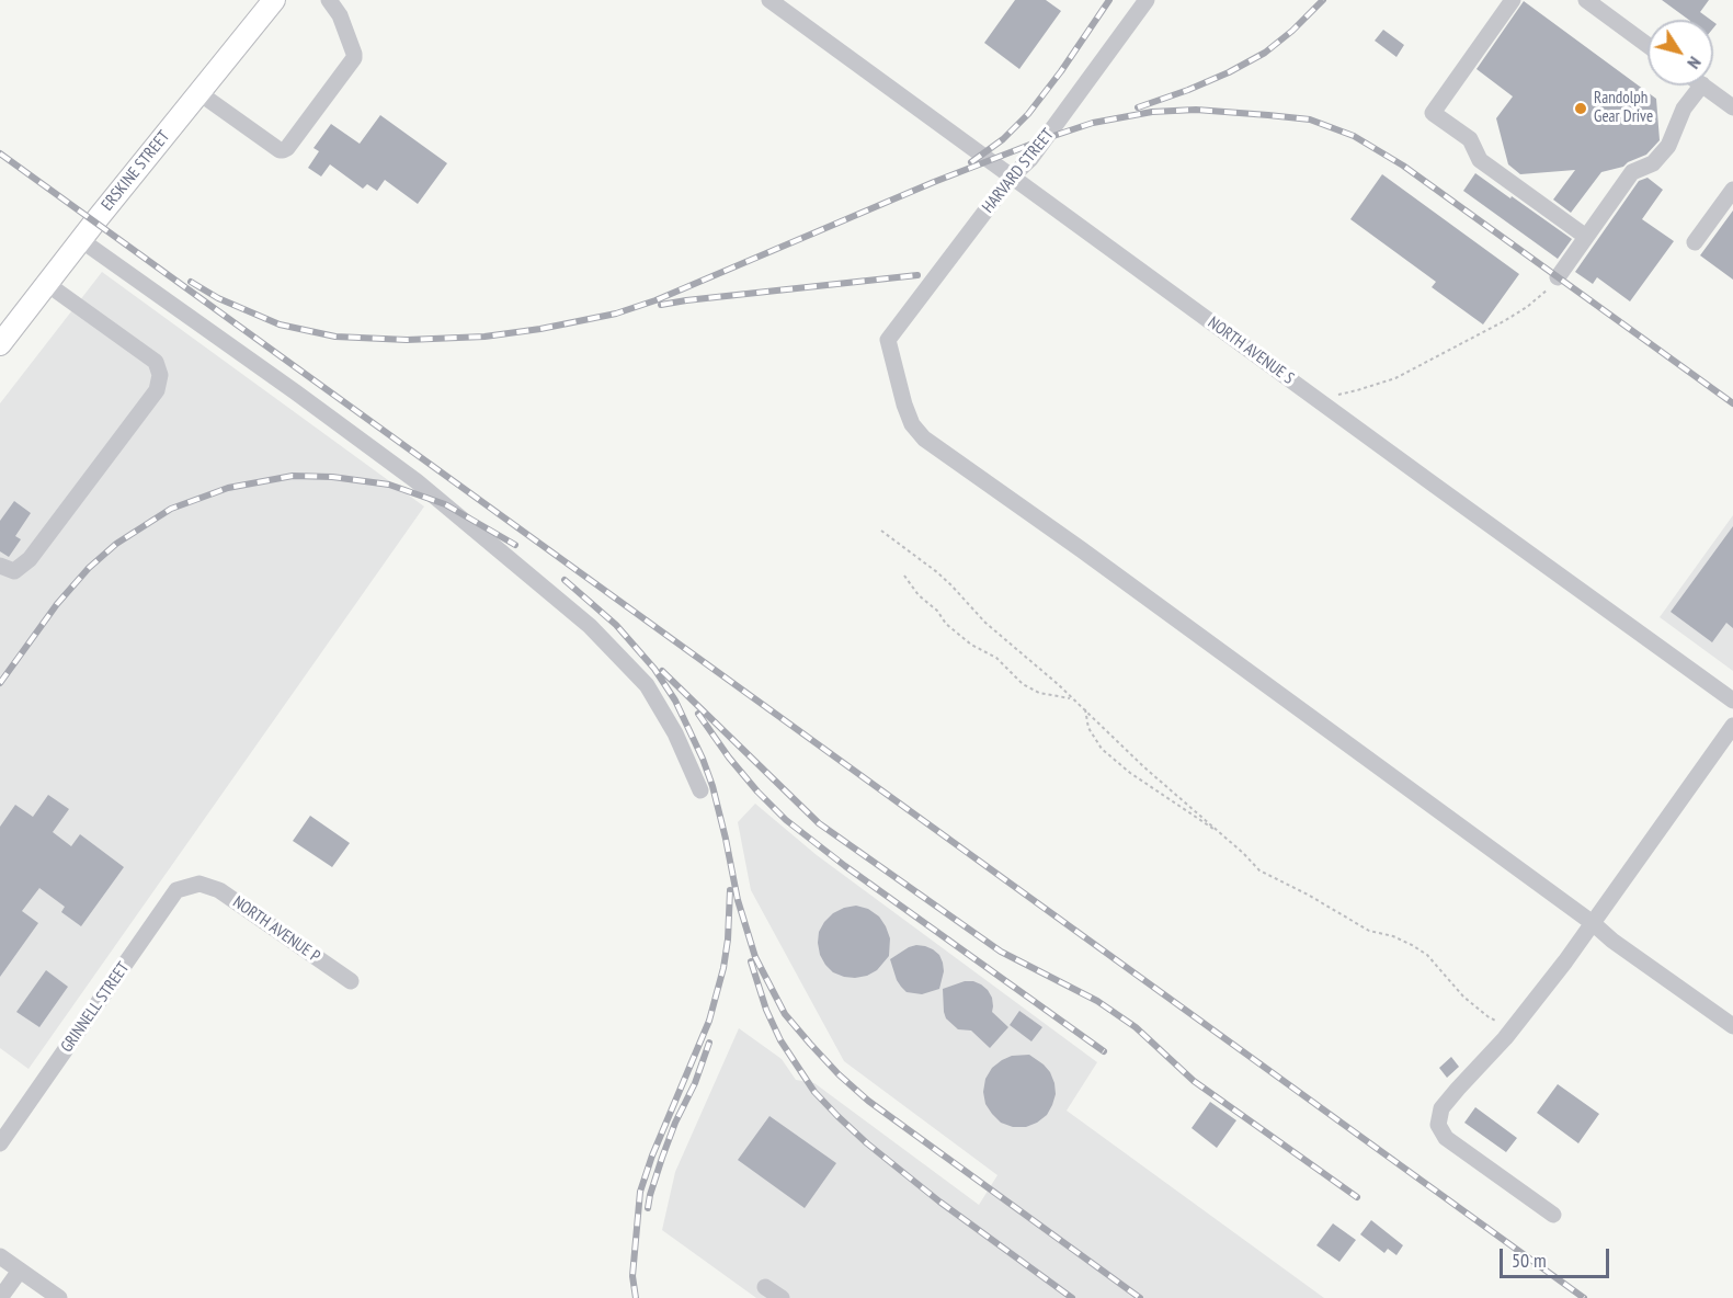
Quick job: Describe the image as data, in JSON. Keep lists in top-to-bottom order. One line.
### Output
{"streets":{"main road":["ERSKINE STREET"],"street":["HARVARD STREET","NORTH AVENUE S","NORTH AVENUE P","GRINNELL STREET"]},"crossings":[["HARVARD STREET","NORTH AVENUE S"],["NORTH AVENUE P","GRINNELL STREET"]],"places":["Randolph Gear Drive"],"scale_bar":"50 m","north":"bottom right"}
